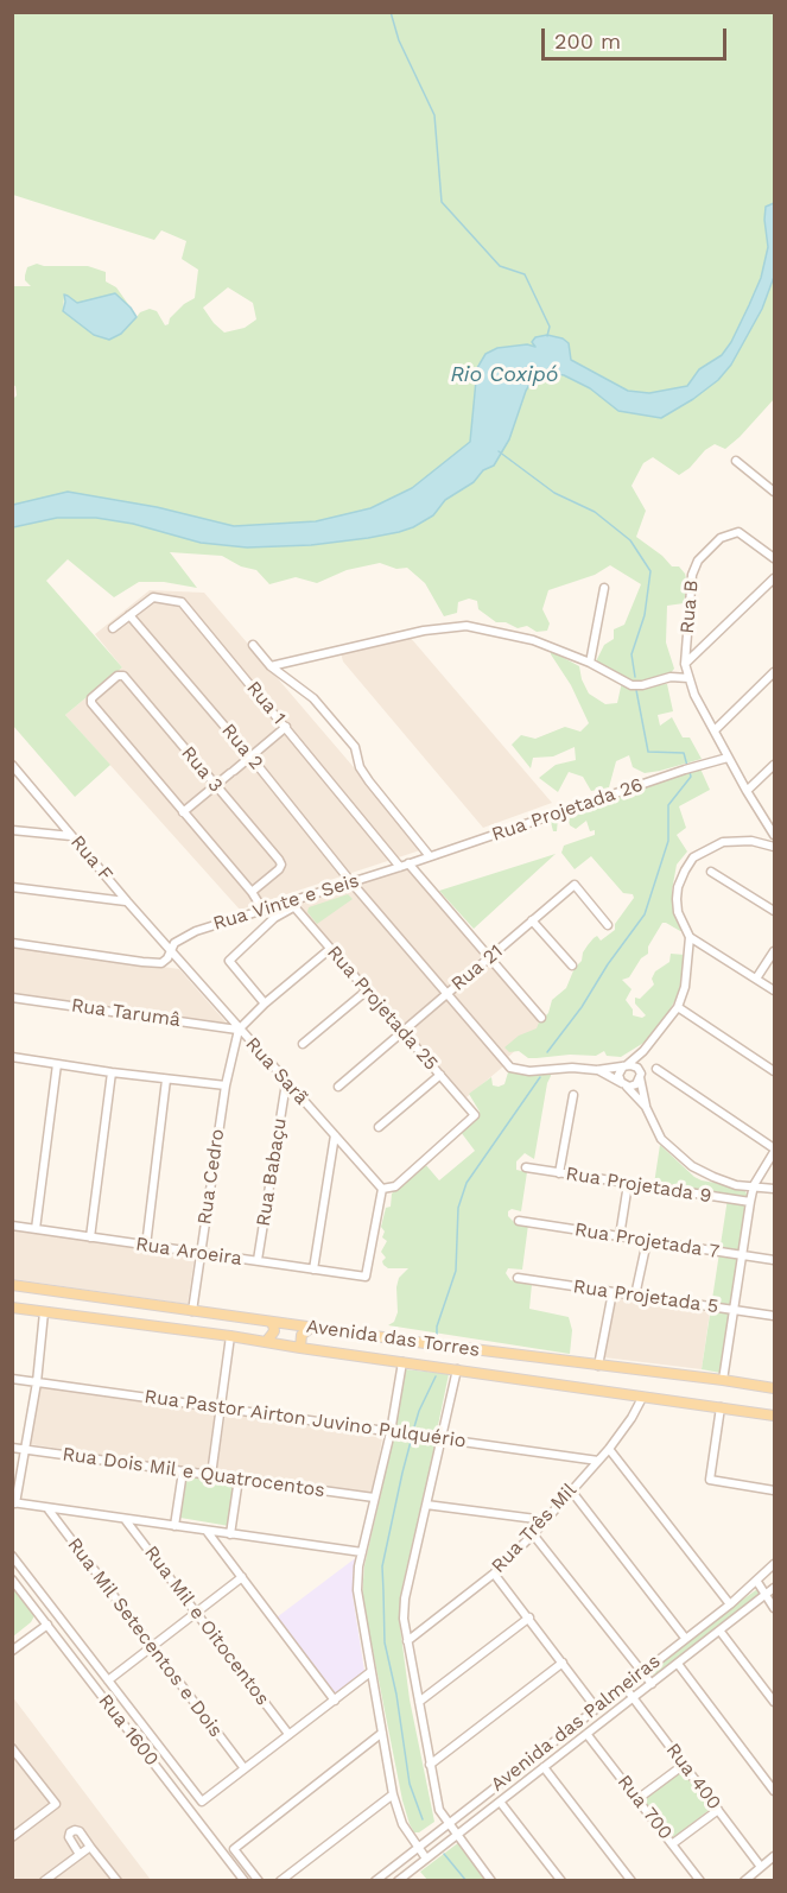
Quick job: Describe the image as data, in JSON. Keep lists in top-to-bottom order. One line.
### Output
{"streets":{"main road":["Avenida das Torres"],"street":["Rua B","Rua 1","Rua 2","Rua 3","Rua Projetada 26","Rua F","Rua Vinte e Seis","Rua 21","Rua Projetada 25","Rua Tarumâ","Rua Sarã","Rua Babaçu","Rua Cedro","Rua Projetada 9","Rua Projetada 7","Rua Aroeira","Rua Projetada 5","Rua Pastor Airton Juvino Pulquério","Rua Dois Mil e Quatrocentos","Rua Três Mil","Rua Mil e Oitocentos","Rua Mil Setecentos e Dois","Avenida das Palmeiras","Rua 1600","Rua 400","Rua 700"]},"crossings":[["Rua 1","Rua 2"],["Rua 1","Rua Vinte e Seis"],["Rua 2","Rua Vinte e Seis"],["Rua 2","Rua 21"],["Rua Projetada 26","Rua Vinte e Seis"],["Rua F","Rua Vinte e Seis"],["Rua F","Rua Sarã"],["Rua Vinte e Seis","Rua Projetada 25"],["Rua Vinte e Seis","Rua Sarã"],["Rua 21","Rua Projetada 25"],["Rua Projetada 25","Rua Sarã"],["Rua Projetada 25","Rua Aroeira"],["Rua Tarumâ","Rua Sarã"],["Rua Tarumâ","Rua Cedro"],["Rua Sarã","Rua Babaçu"],["Rua Sarã","Rua Cedro"],["Rua Sarã","Rua Aroeira"],["Rua Babaçu","Rua Aroeira"],["Rua Cedro","Rua Aroeira"],["Rua Cedro","Avenida das Torres"],["Avenida das Torres","Rua Pastor Airton Juvino Pulquério"],["Avenida das Torres","Rua Dois Mil e Quatrocentos"],["Avenida das Torres","Rua Três Mil"],["Avenida das Torres","Avenida das Palmeiras"],["Rua Pastor Airton Juvino Pulquério","Rua Três Mil"],["Avenida das Palmeiras","Rua 400"],["Avenida das Palmeiras","Rua 700"]],"water":["Rio Coxipó"],"scale_bar":"200 m"}
